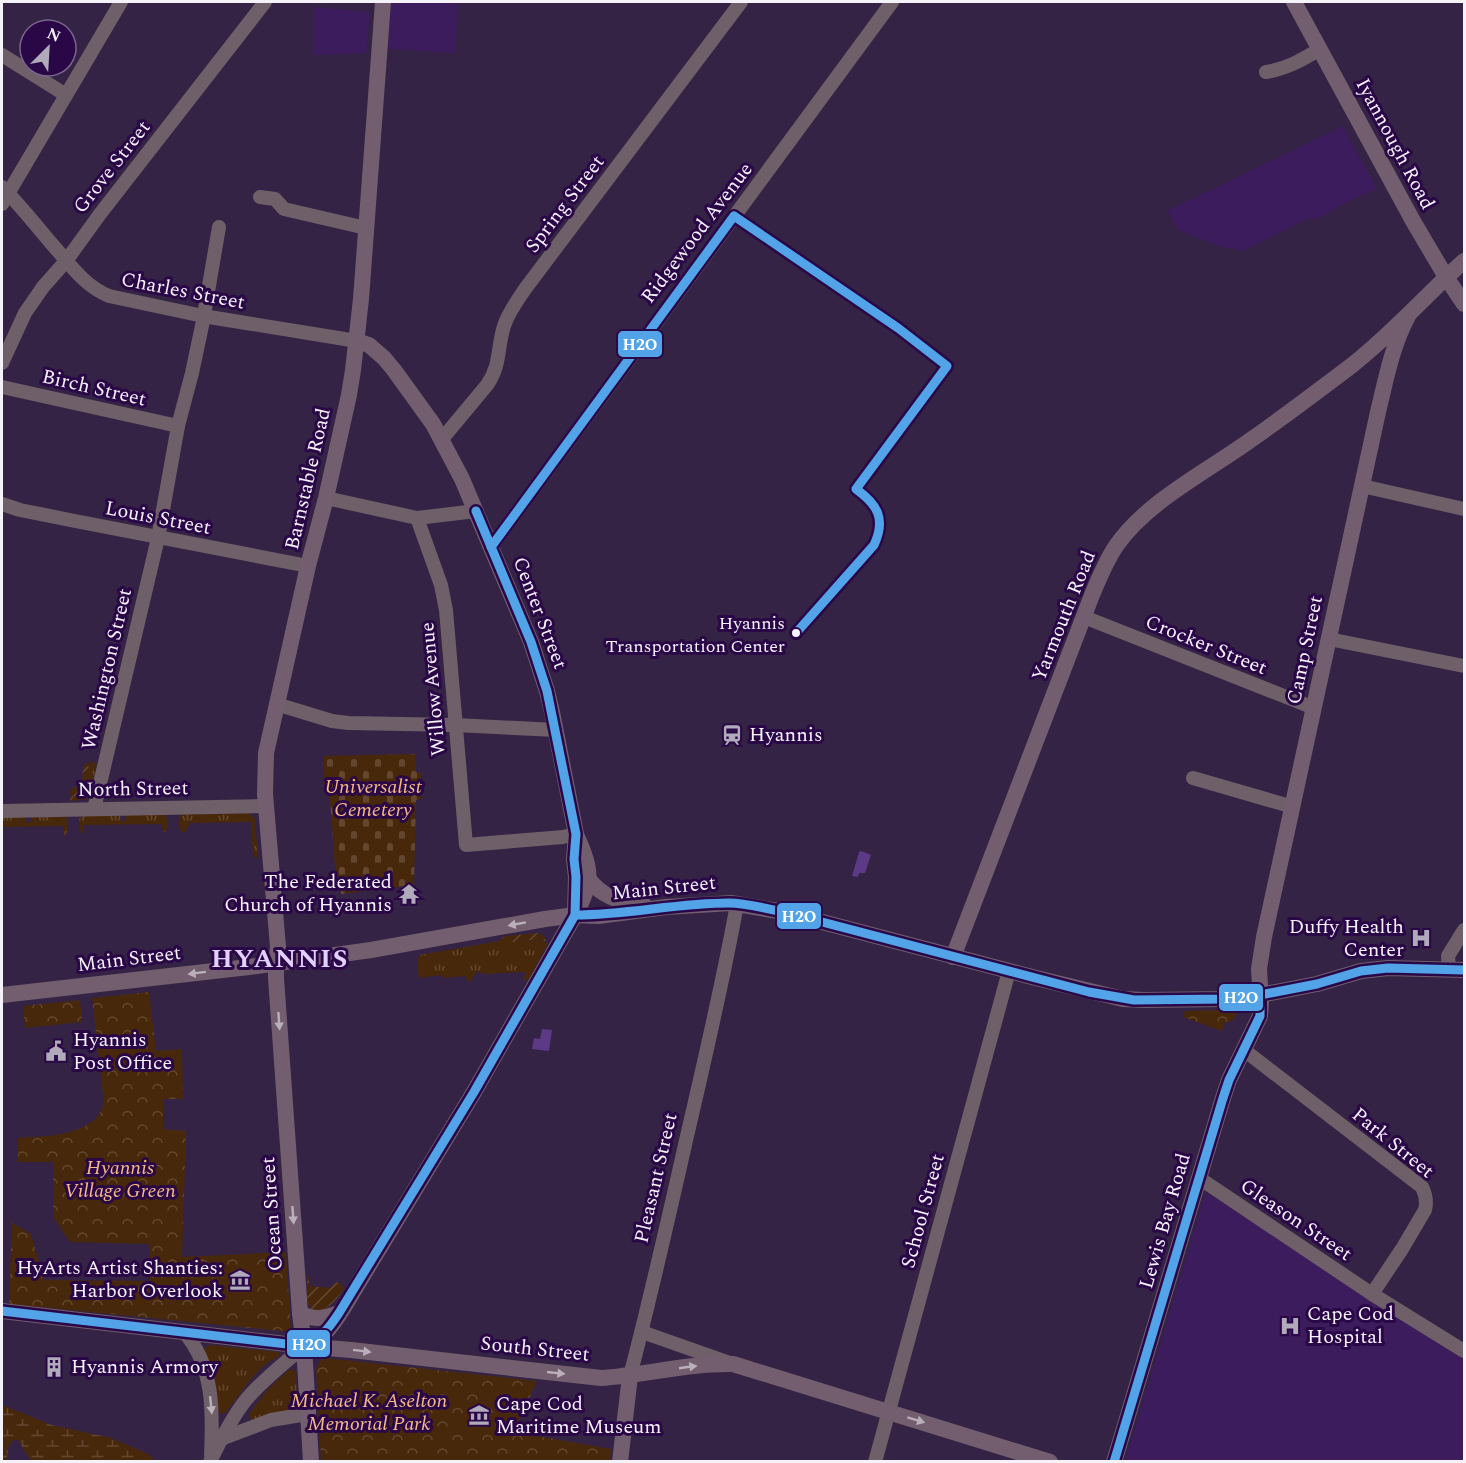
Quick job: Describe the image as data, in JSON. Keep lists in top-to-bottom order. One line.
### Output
{"streets":{"main road":["Iyannough Road","Barnstable Road","Center Street","Yarmouth Road","Camp Street","Main Street","Pleasant Street","Ocean Street","Lewis Bay Road","South Street"],"street":["Grove Street","Spring Street","Ridgewood Avenue","Charles Street","Birch Street","Louis Street","Crocker Street","Washington Street","Willow Avenue","North Street","Park Street","School Street","Gleason Street"]},"crossings":[["Iyannough Road","Yarmouth Road"],["Grove Street","Charles Street"],["Spring Street","Center Street"],["Ridgewood Avenue","Center Street"],["Charles Street","Barnstable Road"],["Charles Street","Center Street"],["Charles Street","Washington Street"],["Birch Street","Washington Street"],["Barnstable Road","Louis Street"],["Barnstable Road","Center Street"],["Barnstable Road","North Street"],["Barnstable Road","Main Street"],["Barnstable Road","Ocean Street"],["Louis Street","Washington Street"],["Center Street","Willow Avenue"],["Center Street","Main Street"],["Yarmouth Road","Crocker Street"],["Yarmouth Road","Camp Street"],["Yarmouth Road","Main Street"],["Crocker Street","Camp Street"],["Camp Street","Main Street"],["Camp Street","Lewis Bay Road"],["Washington Street","North Street"],["Main Street","Pleasant Street"],["Main Street","School Street"],["Main Street","Ocean Street"],["Main Street","Lewis Bay Road"],["Park Street","Gleason Street"],["Park Street","Lewis Bay Road"],["Pleasant Street","South Street"],["School Street","South Street"],["Ocean Street","South Street"],["Gleason Street","Lewis Bay Road"]],"one_way":["Main Street","Ocean Street","South Street"],"districts":["HYANNIS"],"parks":["Universalist Cemetery","Hyannis Village Green","Michael K. Aselton Memorial Park"],"places":{"other":["Hyannis Transportation Center"],"station":["Hyannis"],"temple":["The Federated Church of Hyannis"],"hospital":["Duffy Health Center","Cape Cod Hospital"],"public building":["Hyannis Post Office"],"museum":["HyArts Artist Shanties: Harbor Overlook","Cape Cod Maritime Museum"],"building":["Hyannis Armory"]},"lines":["transit line H2O"],"north":"top right"}
